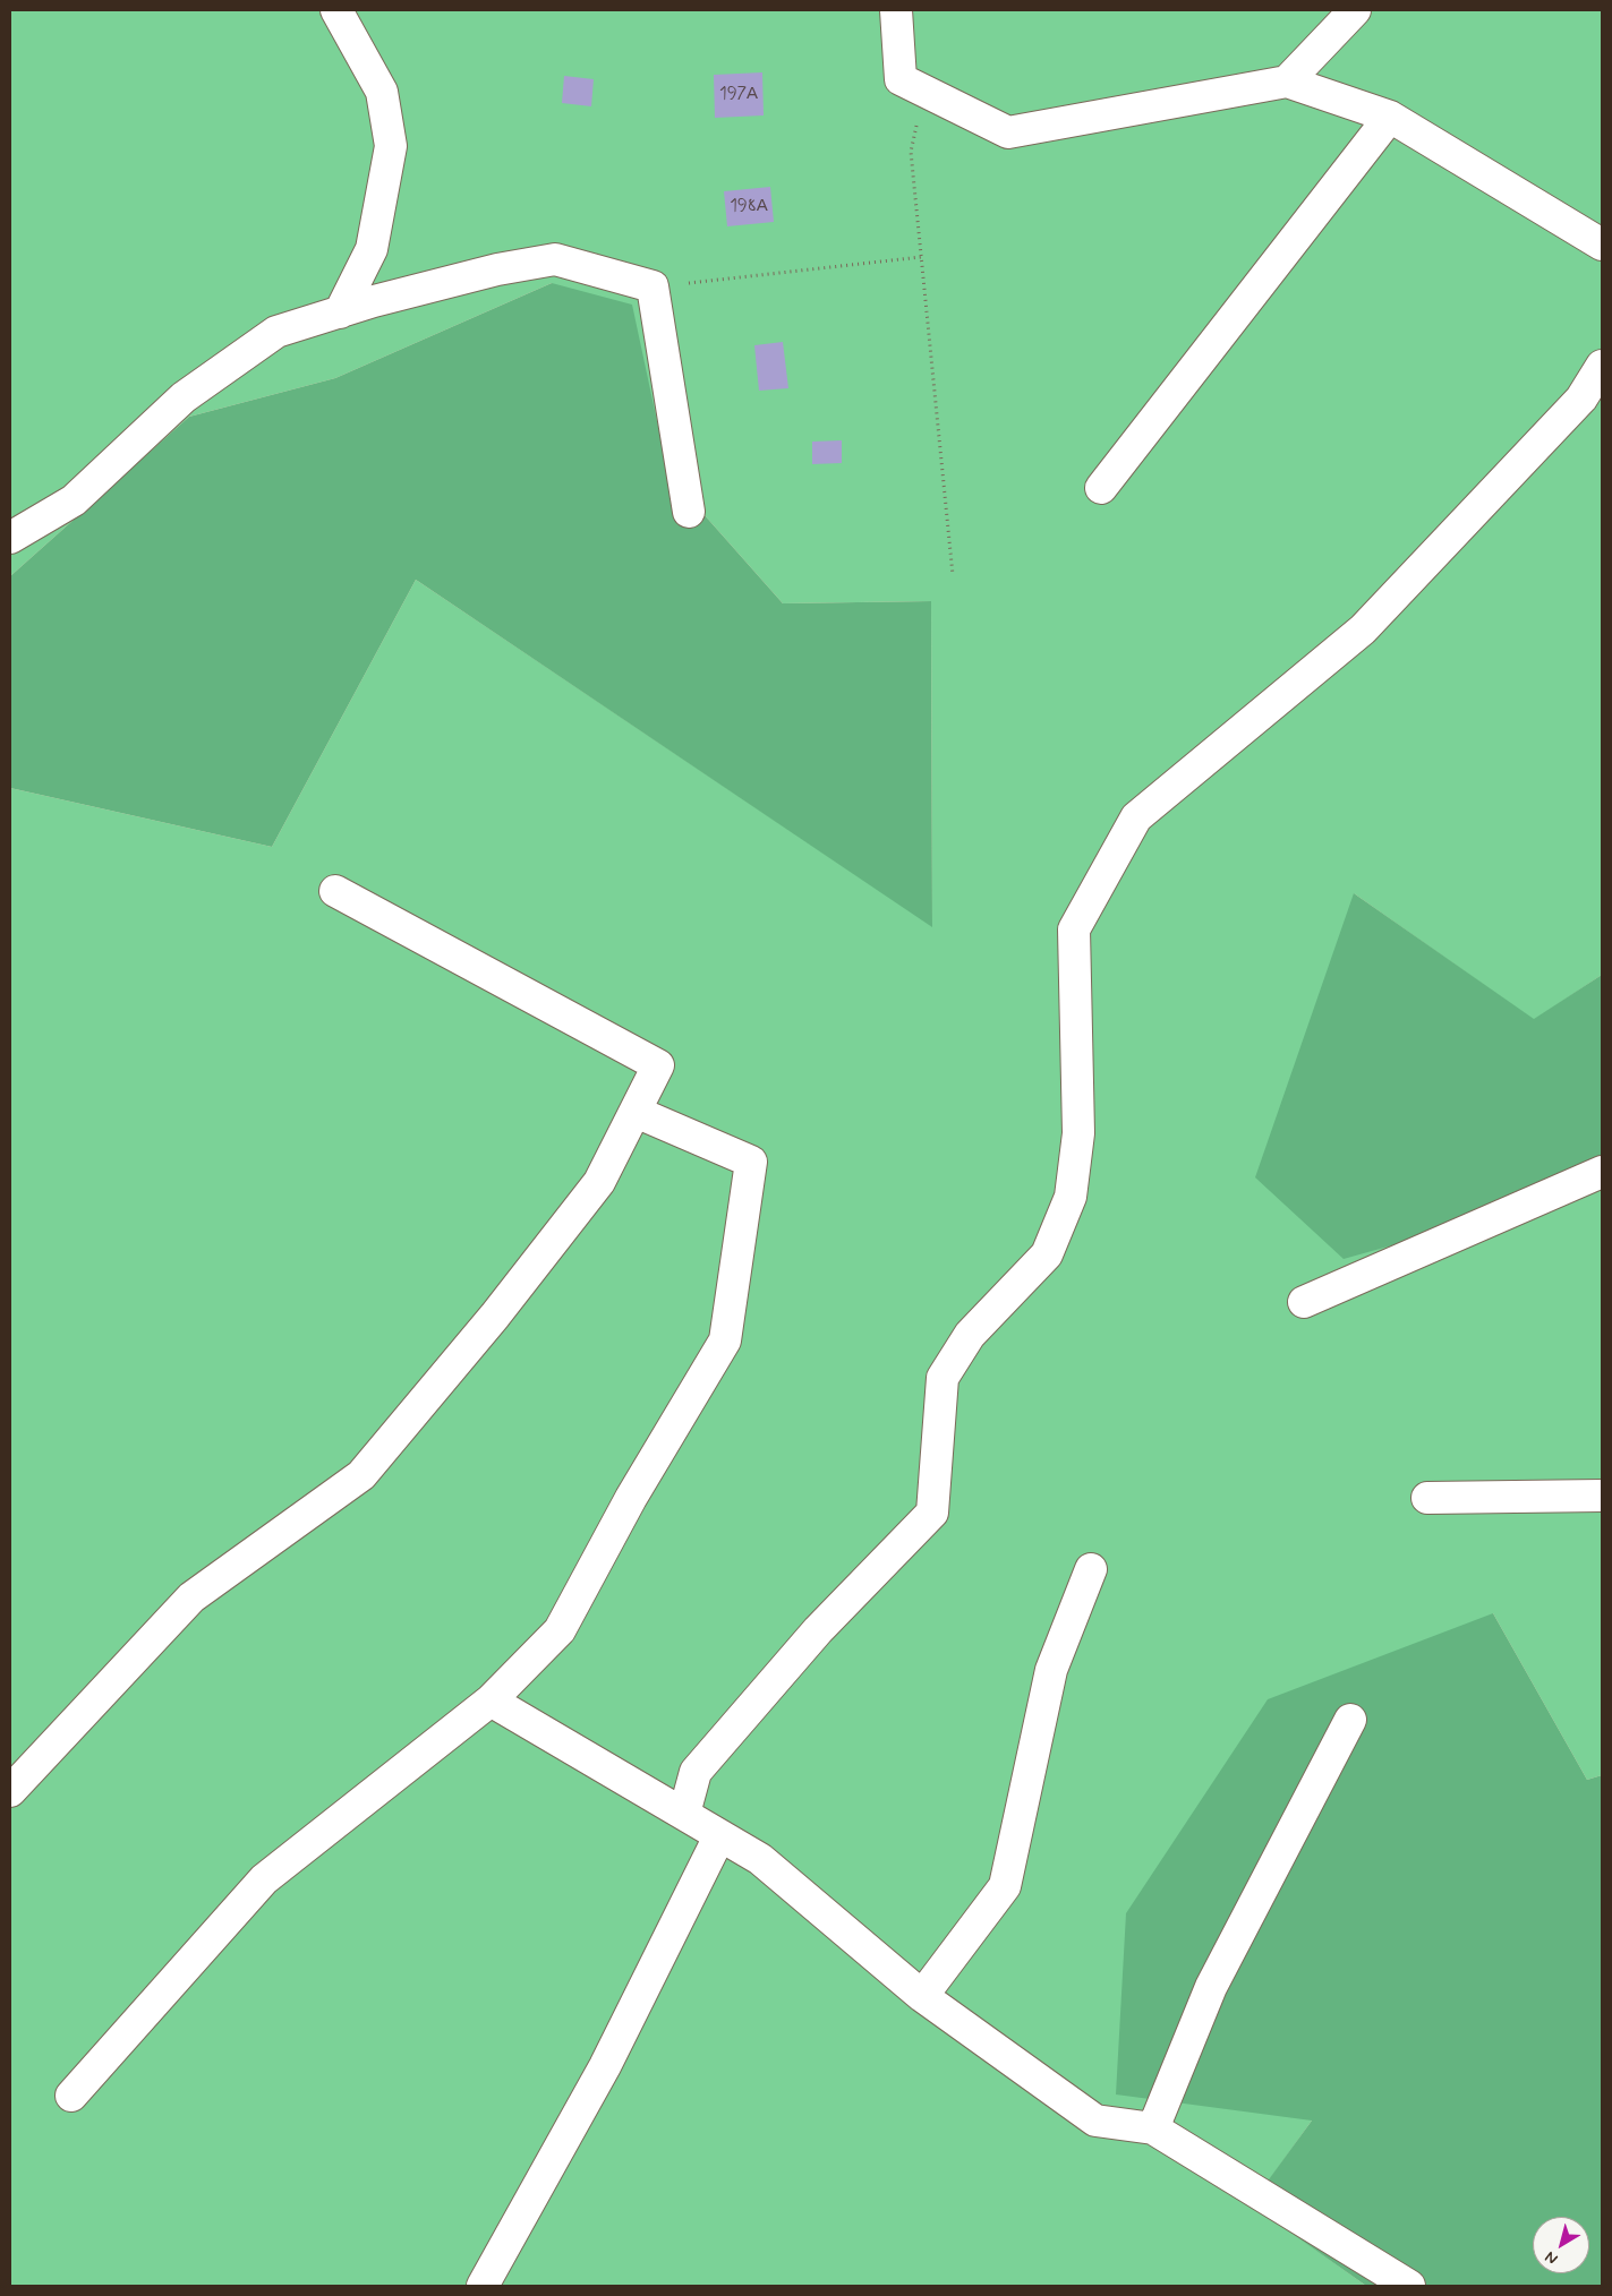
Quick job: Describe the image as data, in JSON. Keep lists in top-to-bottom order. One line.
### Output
{"house_numbers":["197А","198А"],"north":"bottom left"}
